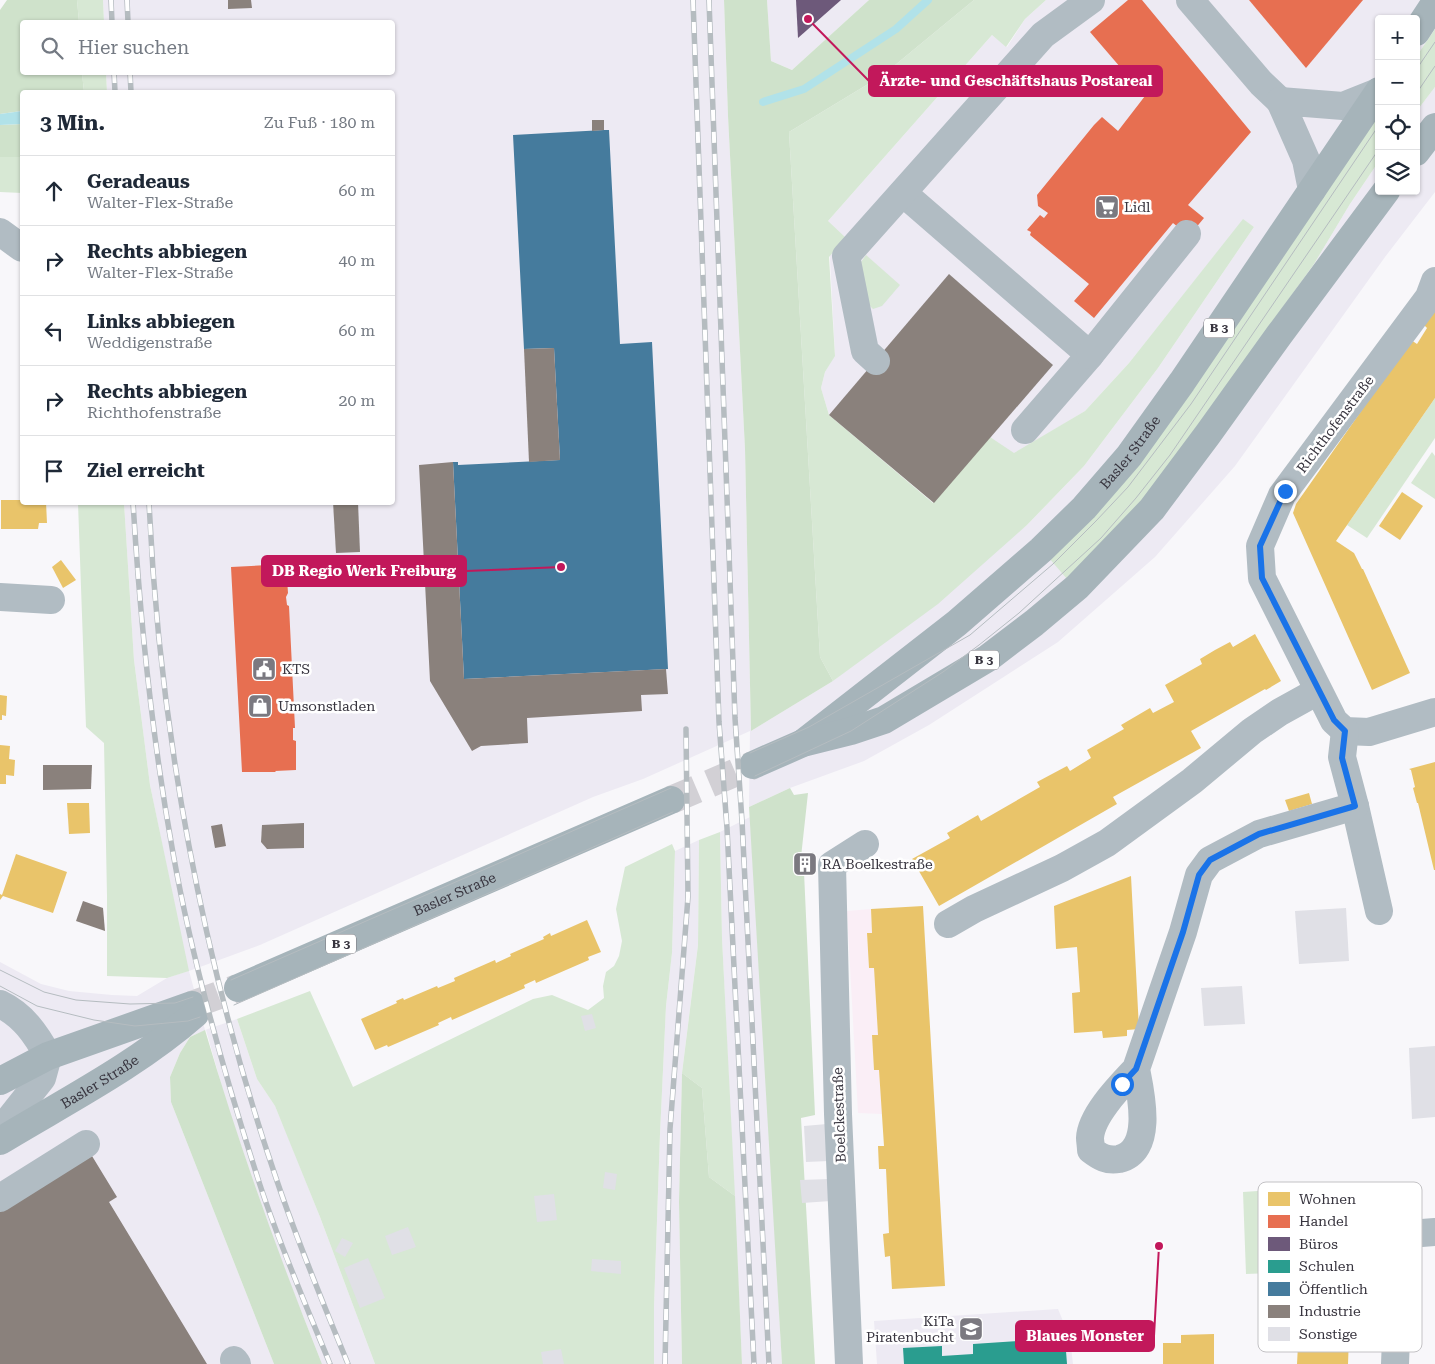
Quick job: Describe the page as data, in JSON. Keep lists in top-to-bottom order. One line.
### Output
{"streets":{"main road":["B 3","Basler Straße"],"street":["Richthofenstraße","Boelckestraße"]},"places":{"other":["Ärzte- und Geschäftshaus Postareal","DB Regio Werk Freiburg","Blaues Monster"],"supermarket":["Lidl"],"public building":["KTS"],"shop":["Umsonstladen"],"building":["RA Boelkestraße"],"school or university":["KiTa Piratenbucht"]},"legend":["Wohnen","Handel","Büros","Schulen","Öffentlich","Industrie","Sonstige"],"page":{"map_buttons":["+","−"],"search":"Hier suchen","heading":["3 Min.","Zu Fuß · 180 m"],"list":[["Geradeaus","Walter-Flex-Straße","60 m"],["Rechts abbiegen","Walter-Flex-Straße","40 m"],["Links abbiegen","Weddigenstraße","60 m"],["Rechts abbiegen","Richthofenstraße","20 m"],"Ziel erreicht"]}}
